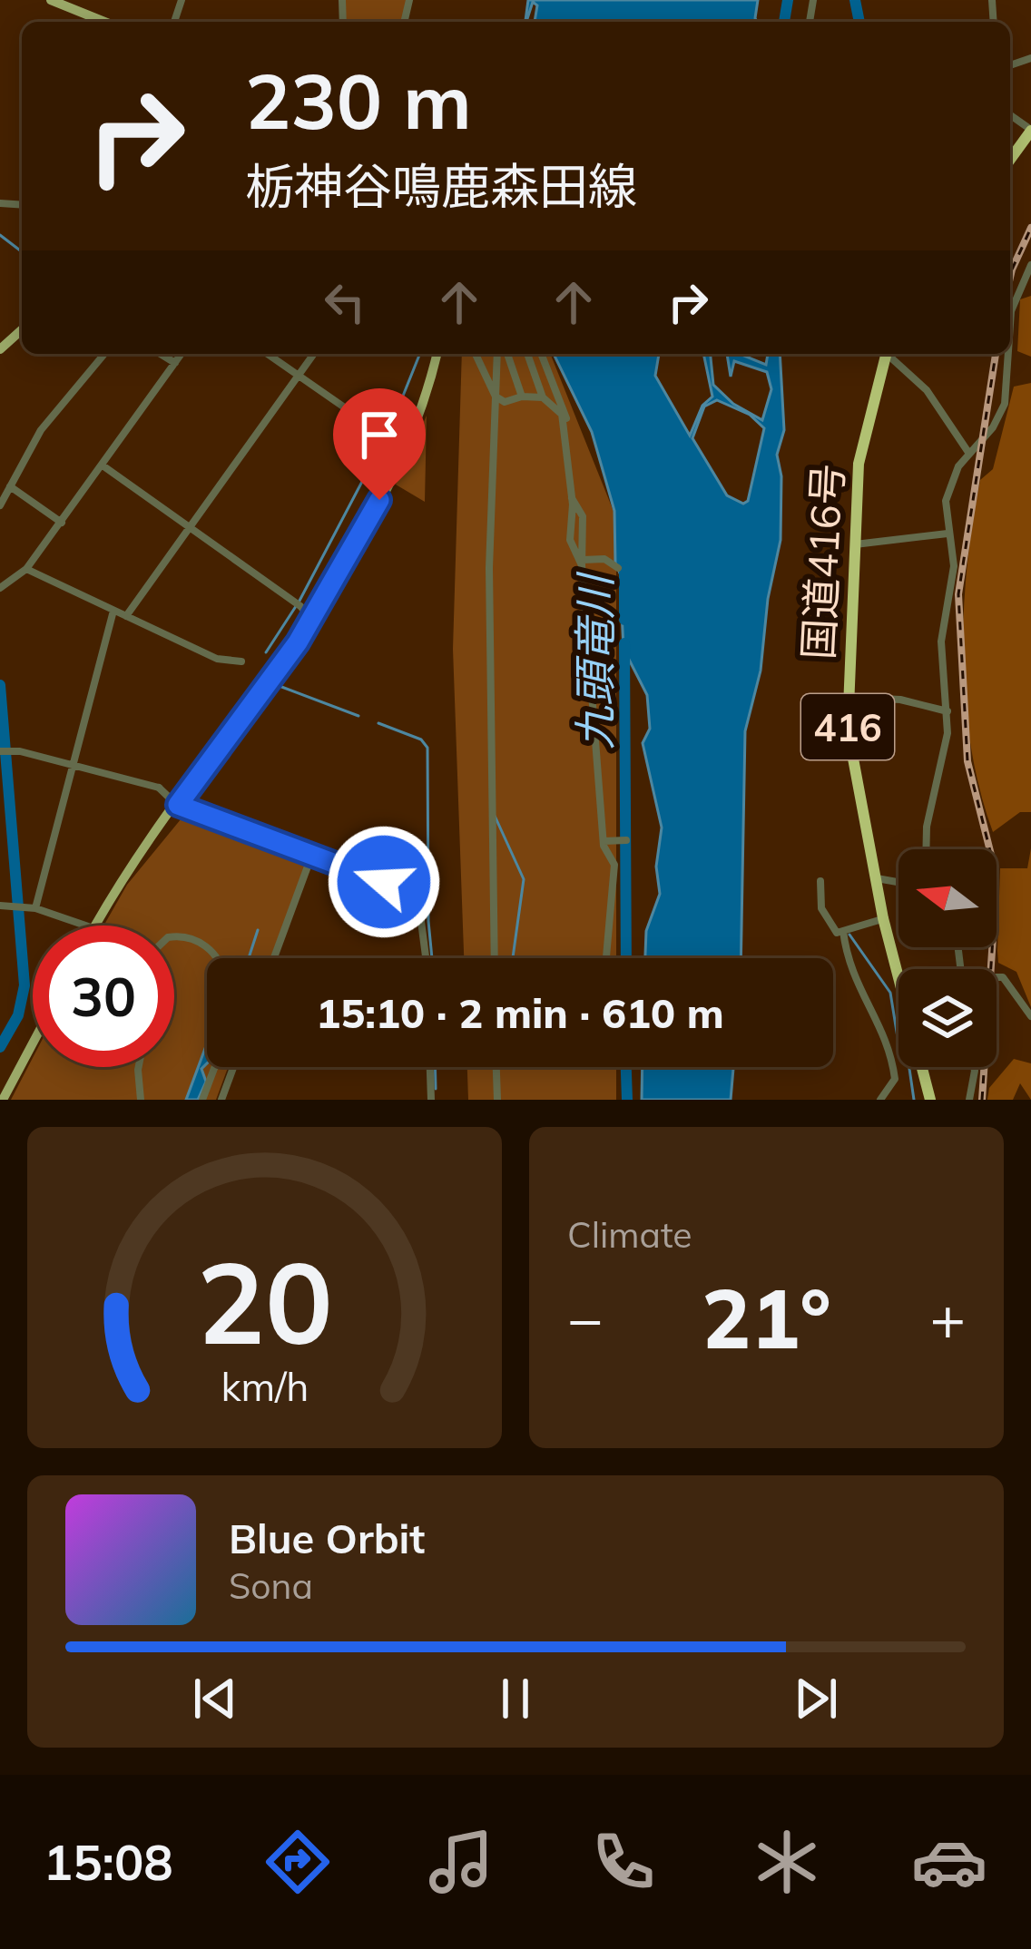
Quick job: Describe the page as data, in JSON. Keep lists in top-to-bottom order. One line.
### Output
{"streets":{"highway":["国道416号","416"]},"water":["九頭竜川"],"north":"left","page":{"turn":["230 m","栃神谷鳴鹿森田線"],"limit":"30","trip":"15:10 · 2 min · 610 m","tile":"Climate","heat":["−","21°","+"],"song":["Blue Orbit","Sona"],"tabs":"15:08","gauge":["20","km/h"]}}
